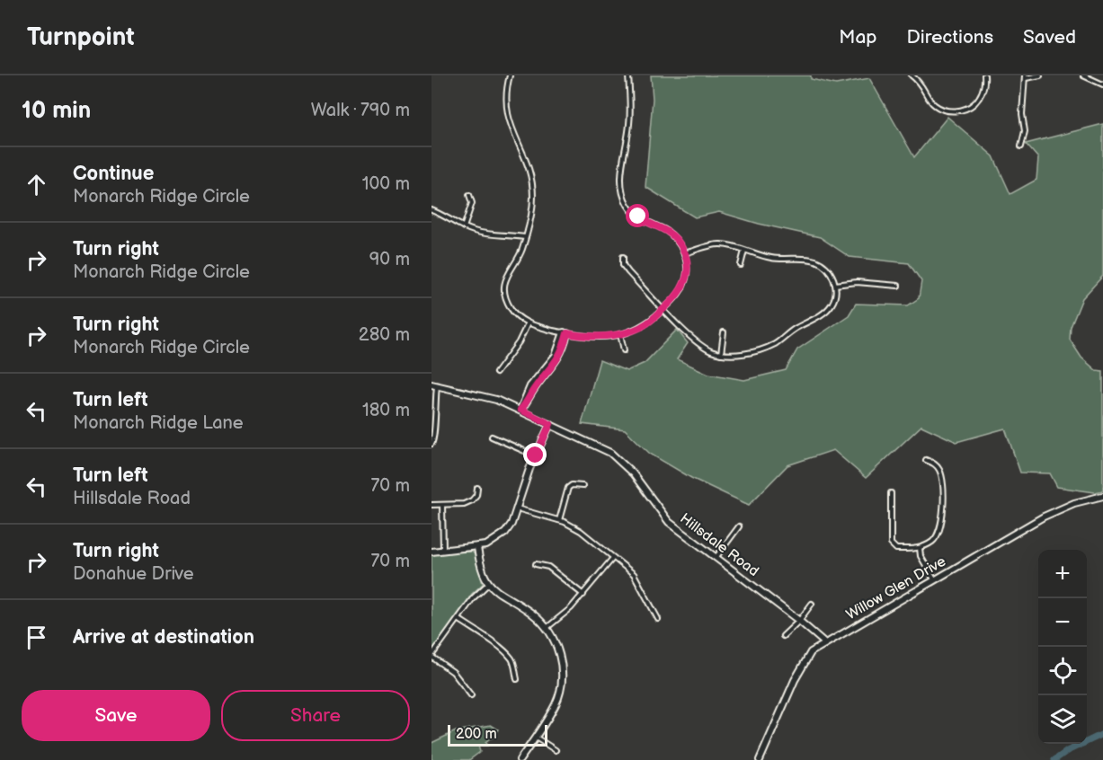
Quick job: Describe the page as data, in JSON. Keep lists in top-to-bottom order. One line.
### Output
{"streets":{"main road":["Hillsdale Road","Willow Glen Drive"]},"crossings":[["Hillsdale Road","Willow Glen Drive"]],"scale_bar":"200 m","page":{"header":"Turnpoint","nav":["Map","Directions","Saved"],"heading":["10 min","Walk · 790 m"],"list":[["Continue","Monarch Ridge Circle","100 m"],["Turn right","Monarch Ridge Circle","90 m"],["Turn right","Monarch Ridge Circle","280 m"],["Turn left","Monarch Ridge Lane","180 m"],["Turn left","Hillsdale Road","70 m"],["Turn right","Donahue Drive","70 m"],"Arrive at destination"],"map_buttons":["+","−"],"buttons":["Save","Share"],"scale":"200 m"}}
